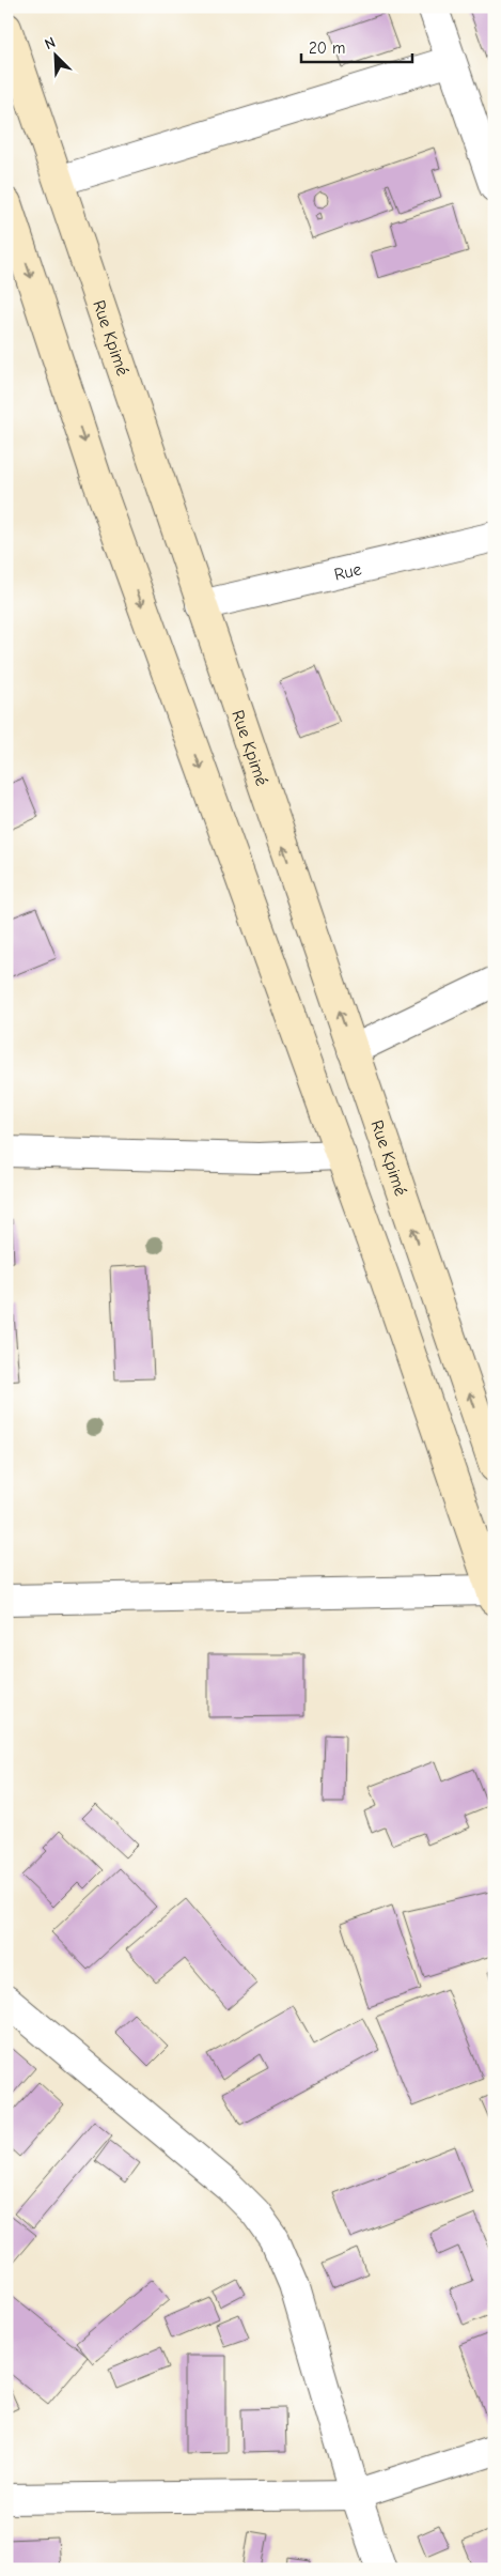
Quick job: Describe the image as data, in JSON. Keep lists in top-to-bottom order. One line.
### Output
{"streets":{"main road":["Rue Kpimé"],"street":["Rue"]},"crossings":[["Rue Kpimé","Rue"]],"scale_bar":"20 m","north":"top left"}
